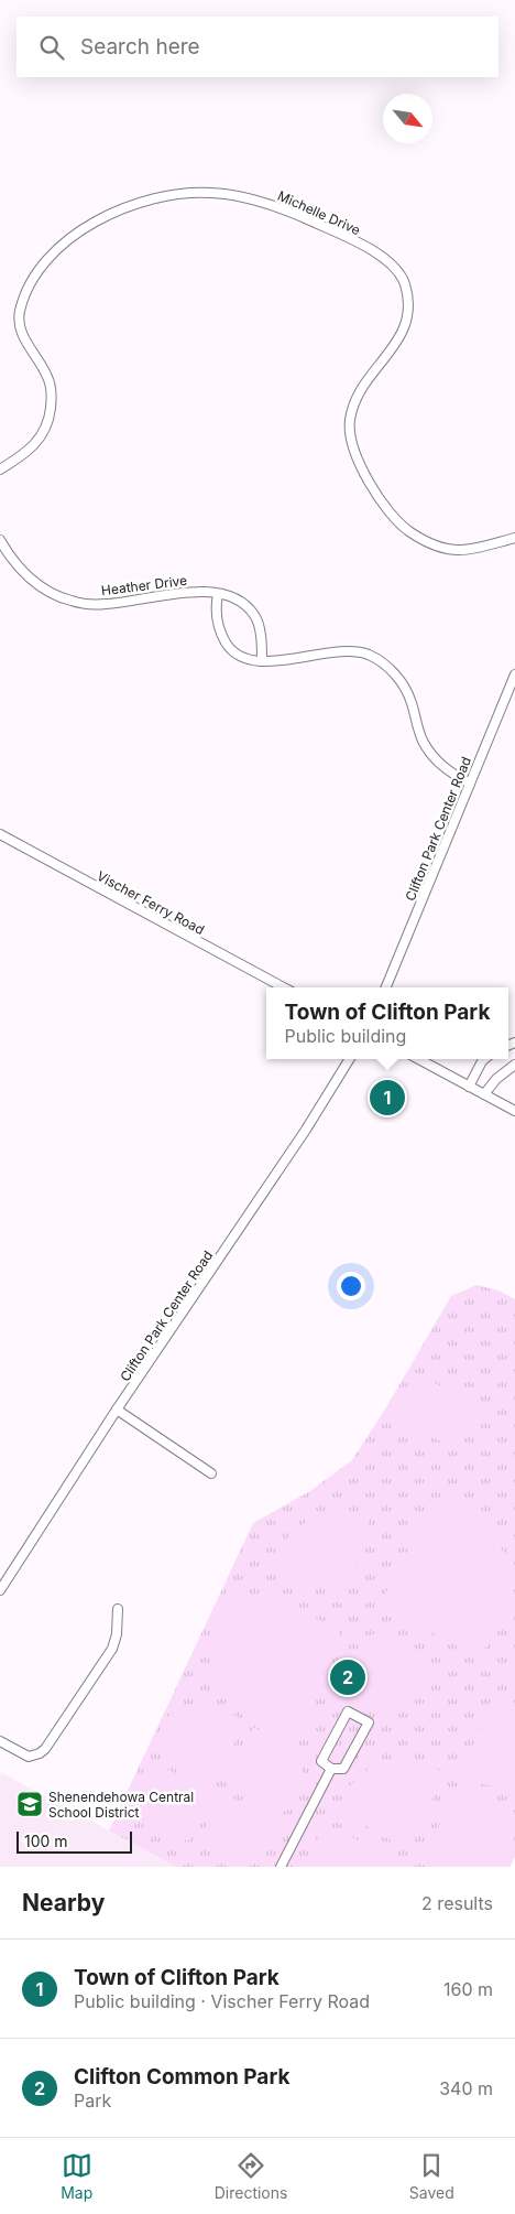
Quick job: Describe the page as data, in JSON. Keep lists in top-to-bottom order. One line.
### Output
{"streets":{"street":["Michelle Drive","Heather Drive","Clifton Park Center Road","Vischer Ferry Road"]},"places":{"school or university":["Shenendehowa Central School District"]},"scale_bar":"100 m","north":"bottom right","page":{"search":"Search here","popup":["Town of Clifton Park","Public building"],"pins":["1","2"],"scale":"100 m","heading":["Nearby","2 results"],"list":[{"mark":"1","name":"Town of Clifton Park","note":"Public building · Vischer Ferry Road","value":"160 m"},{"mark":"2","name":"Clifton Common Park","note":"Park","value":"340 m"}],"nav":["Map","Directions","Saved"]}}
